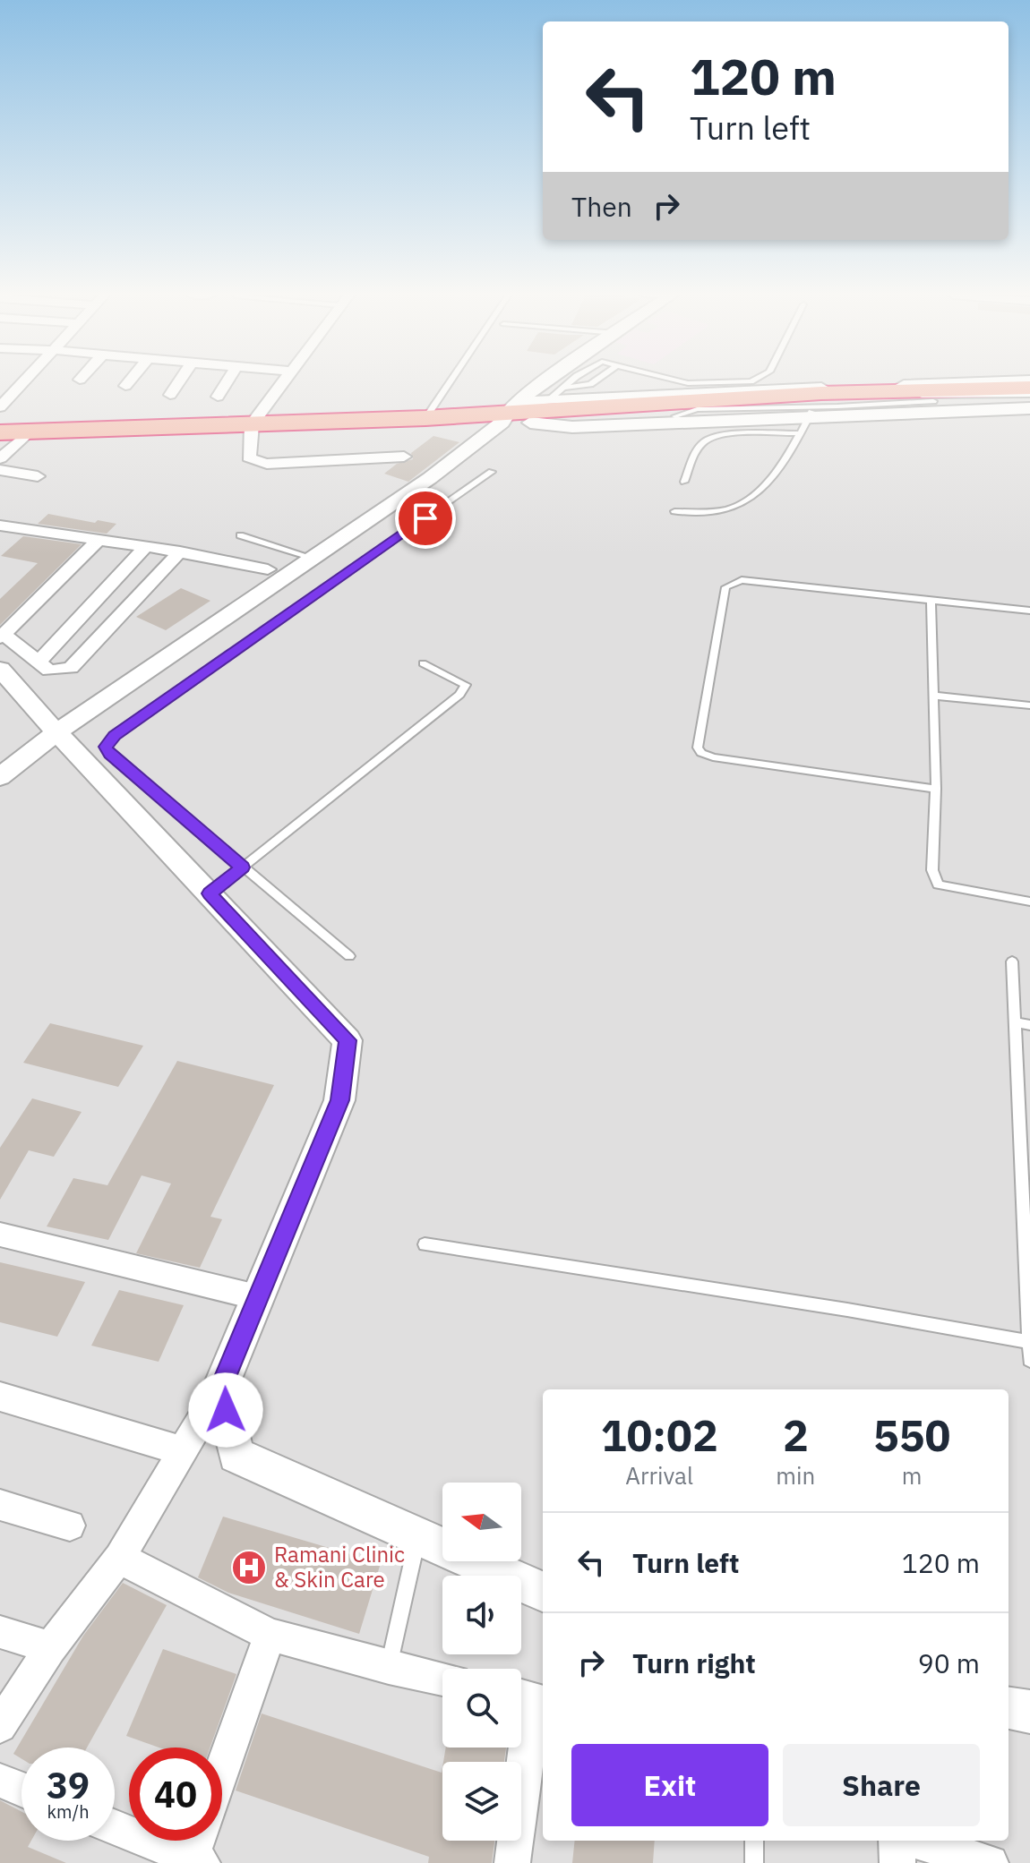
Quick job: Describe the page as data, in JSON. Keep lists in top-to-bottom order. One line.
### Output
{"places":{"hospital":["Ramani Clinic & Skin Care"]},"north":"left","page":{"turn":["120 m","Turn left"],"then":"Then","eta":["10:02","Arrival","2","min","550","m"],"list":[{"name":"Turn left","value":"120 m"},{"name":"Turn right","value":"90 m"}],"buttons":["Exit","Share"],"speed":"39 km/h","limit":"40"}}
